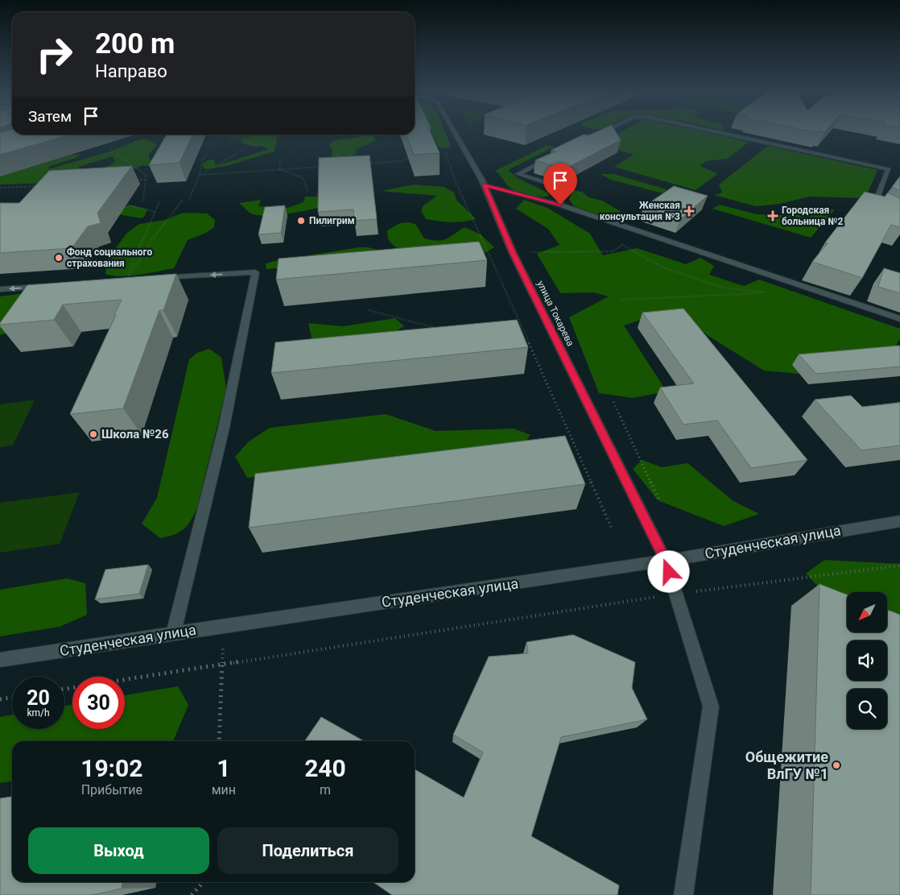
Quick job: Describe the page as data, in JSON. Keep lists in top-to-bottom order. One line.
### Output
{"streets":{"street":["улица Токарева","Студенческая улица"]},"crossings":[["улица Токарева","Студенческая улица"]],"places":{"health":["Женская консультация №3","Городская больница №2"],"other":["Пилигрим","Фонд социального страхования","Школа №26","Общежитие ВлГУ №1"]},"north":"bottom left","page":{"turn":["200 m","Направо"],"then":"Затем","speed":"20 km/h","limit":"30","eta":["19:02","Прибытие","1","мин","240","m"],"buttons":["Выход","Поделиться"]}}
